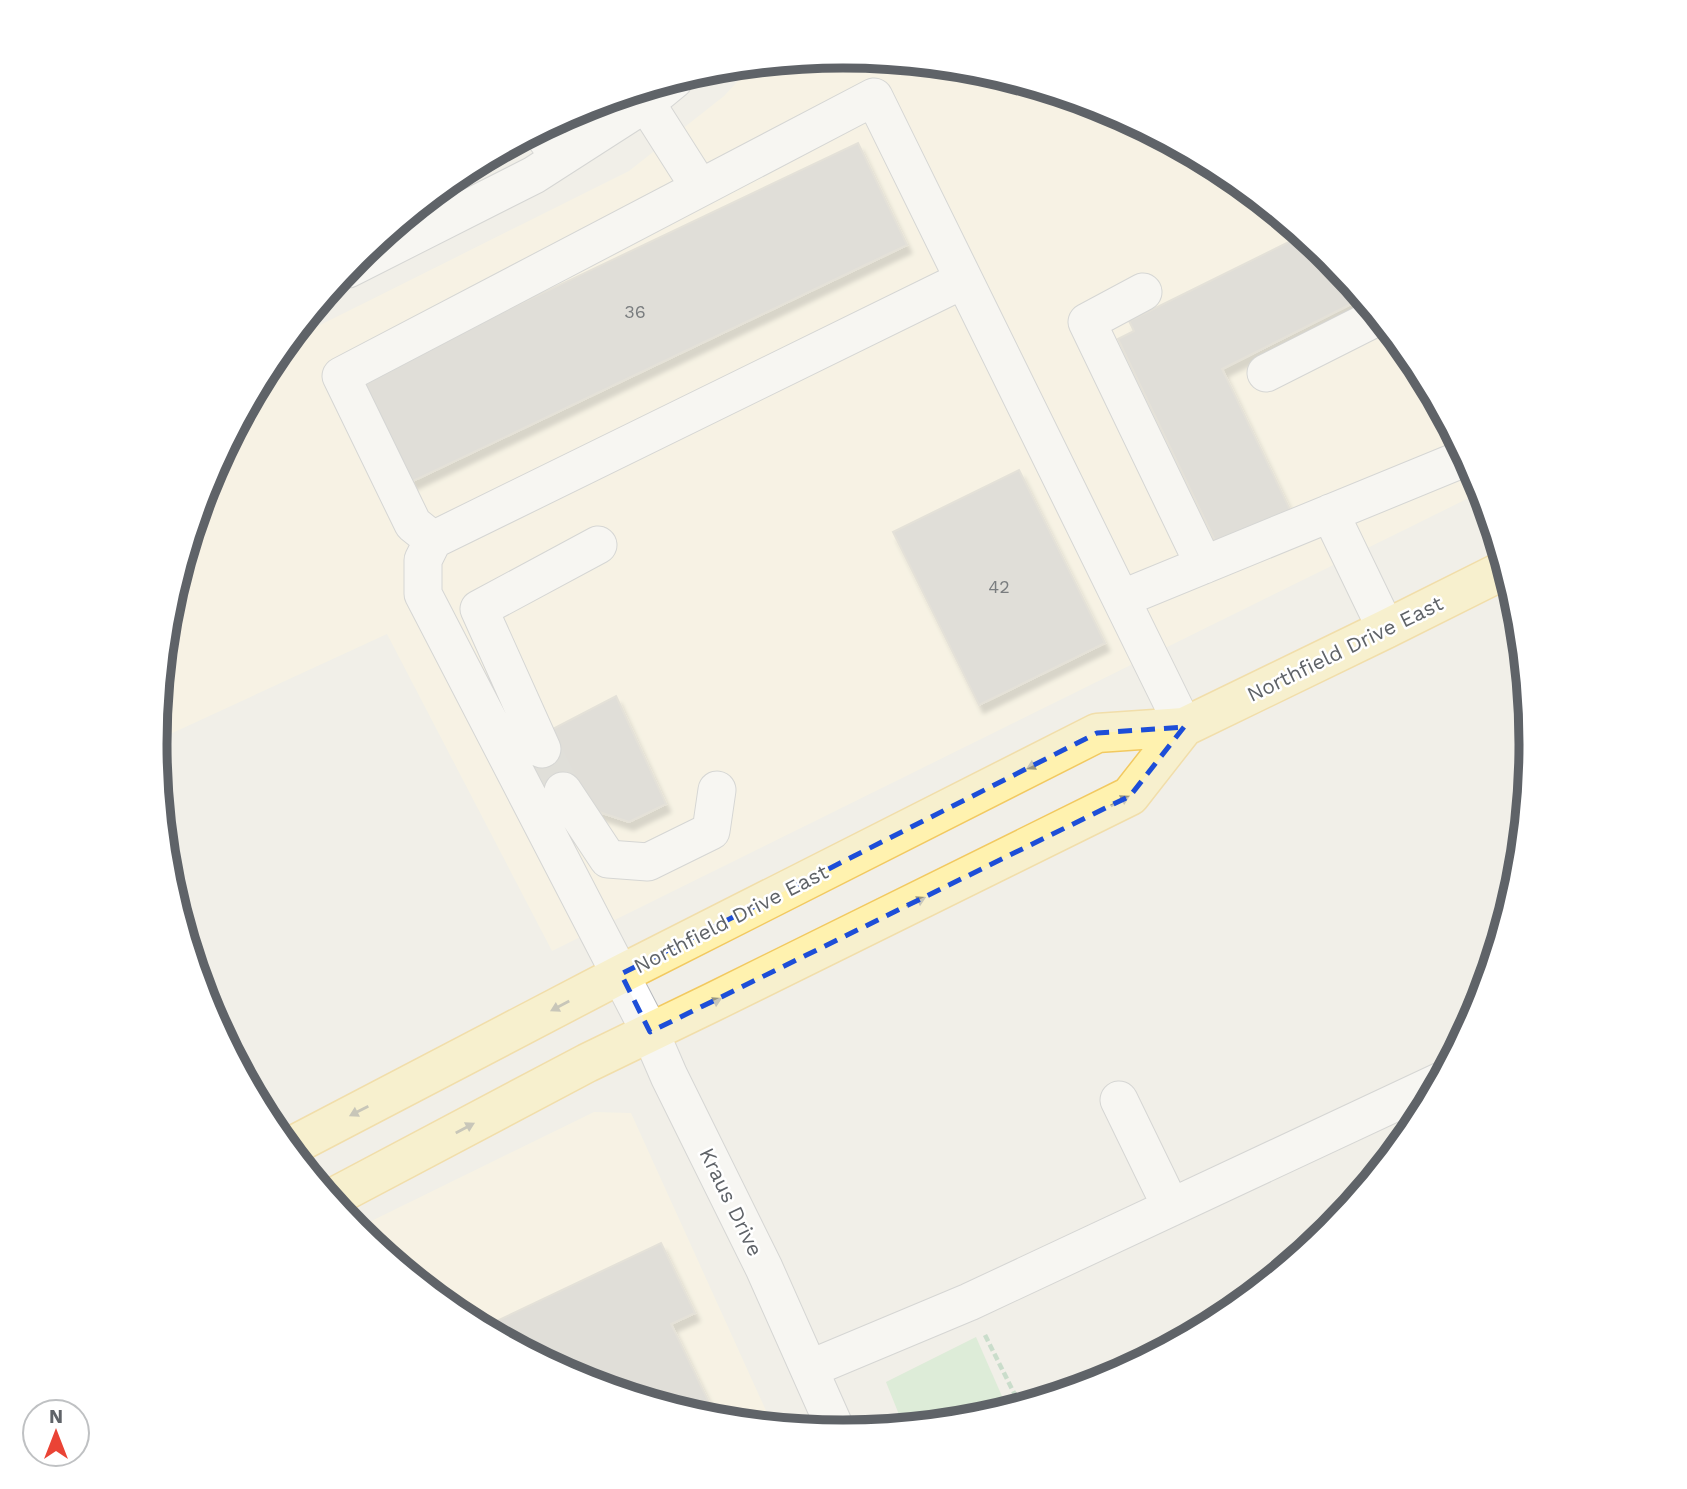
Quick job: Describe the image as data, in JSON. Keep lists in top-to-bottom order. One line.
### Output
{"streets":{"main road":["Northfield Drive East"],"street":["Kraus Drive"]},"crossings":[["Northfield Drive East","Kraus Drive"]],"house_numbers":["36","42"],"north":"top"}
